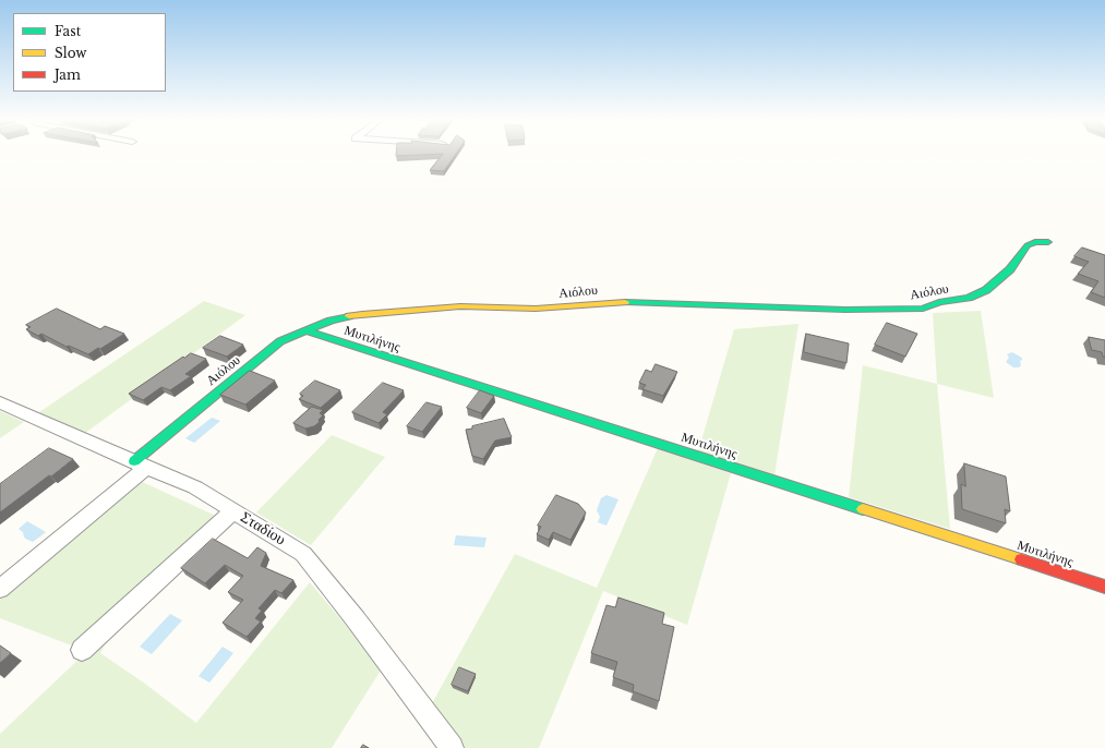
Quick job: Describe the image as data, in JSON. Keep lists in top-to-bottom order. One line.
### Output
{"streets":{"street":["Αιόλου","Μυτιλήνης","Σταδίου"]},"crossings":[["Αιόλου","Μυτιλήνης"],["Αιόλου","Σταδίου"]],"legend":["Fast","Slow","Jam"]}
